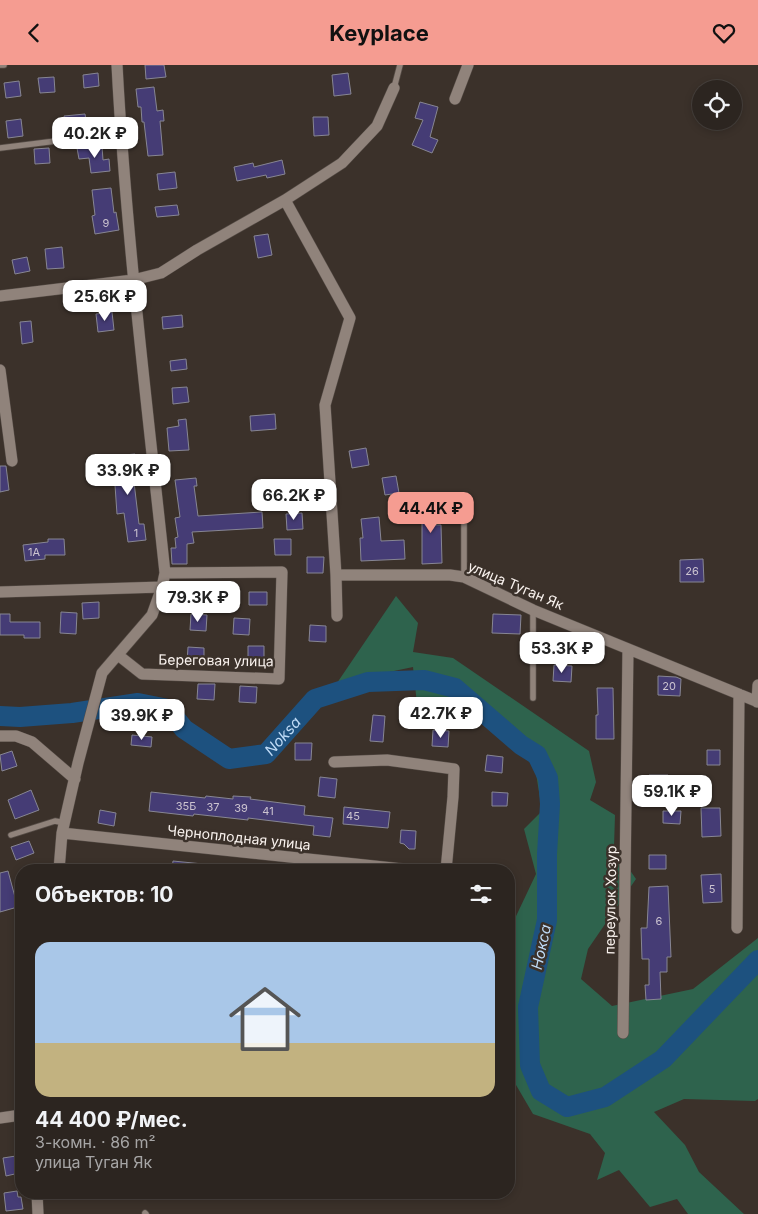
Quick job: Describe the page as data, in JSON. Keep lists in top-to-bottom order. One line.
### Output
{"streets":{"street":["улица Туган Як","Береговая улица","Черноплодная улица","переулок Хозур"]},"crossings":[["улица Туган Як","переулок Хозур"]],"water":["Noksa","Нокса"],"house_numbers":["9","1","1А","26","20","35Б","37","39","41","45","5","6"],"page":{"header":"Keyplace","price":["40.2K ₽","25.6K ₽","33.9K ₽","66.2K ₽","44.4K ₽","79.3K ₽","53.3K ₽","42.7K ₽","39.9K ₽","59.1K ₽"],"heading":"Объектов: 10","list":[{"name":"44 400 ₽/мес.","note":"3-комн. · 86 m² · улица Туган Як"}]}}
